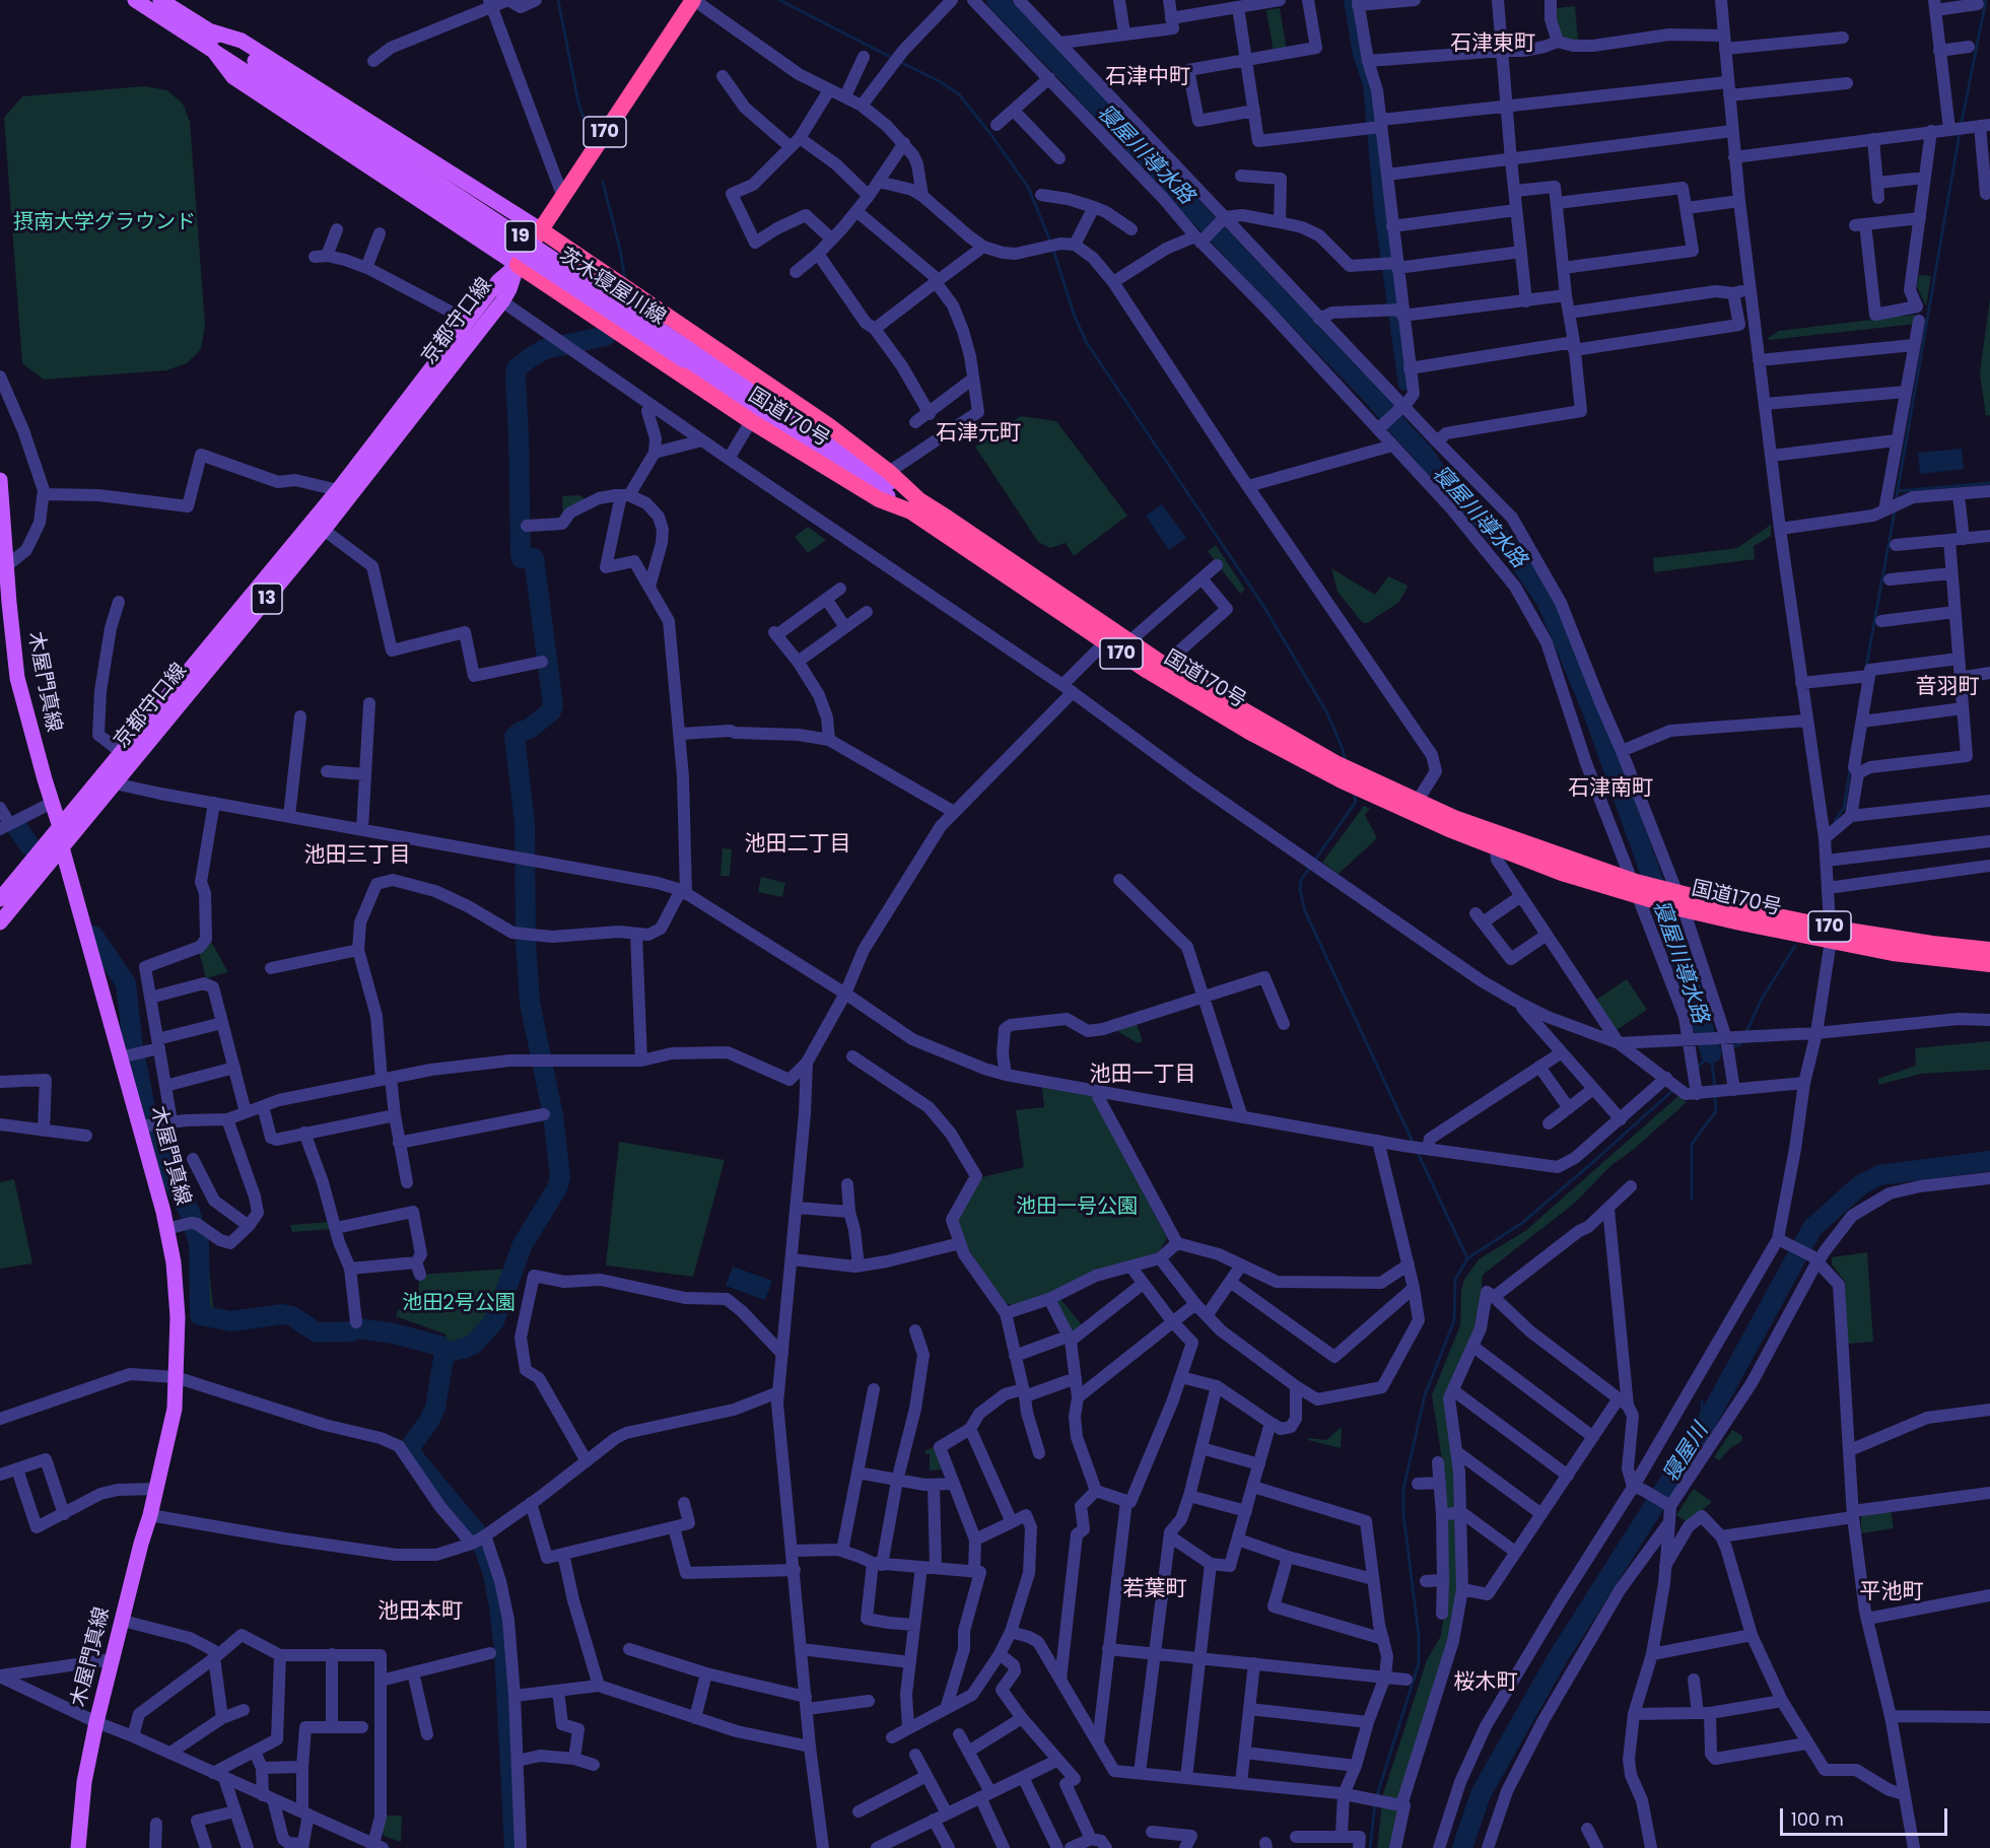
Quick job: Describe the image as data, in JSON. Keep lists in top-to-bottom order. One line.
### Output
{"streets":{"highway":["170","国道170号"],"main road":["19","茨木寝屋川線","京都守口線","13","木屋門真線"]},"crossings":[["170","19"],["170","京都守口線"],["170","国道170号"],["19","茨木寝屋川線"],["19","京都守口線"],["19","国道170号"],["茨木寝屋川線","国道170号"],["京都守口線","国道170号"],["京都守口線","木屋門真線"]],"districts":["石津東町","石津中町","石津元町","音羽町","石津南町","池田二丁目","池田三丁目","池田一丁目","若葉町","平池町","池田本町","桜木町"],"water":["寝屋川導水路","寝屋川"],"parks":["摂南大学グラウンド","池田一号公園","池田2号公園"],"scale_bar":"100 m"}
